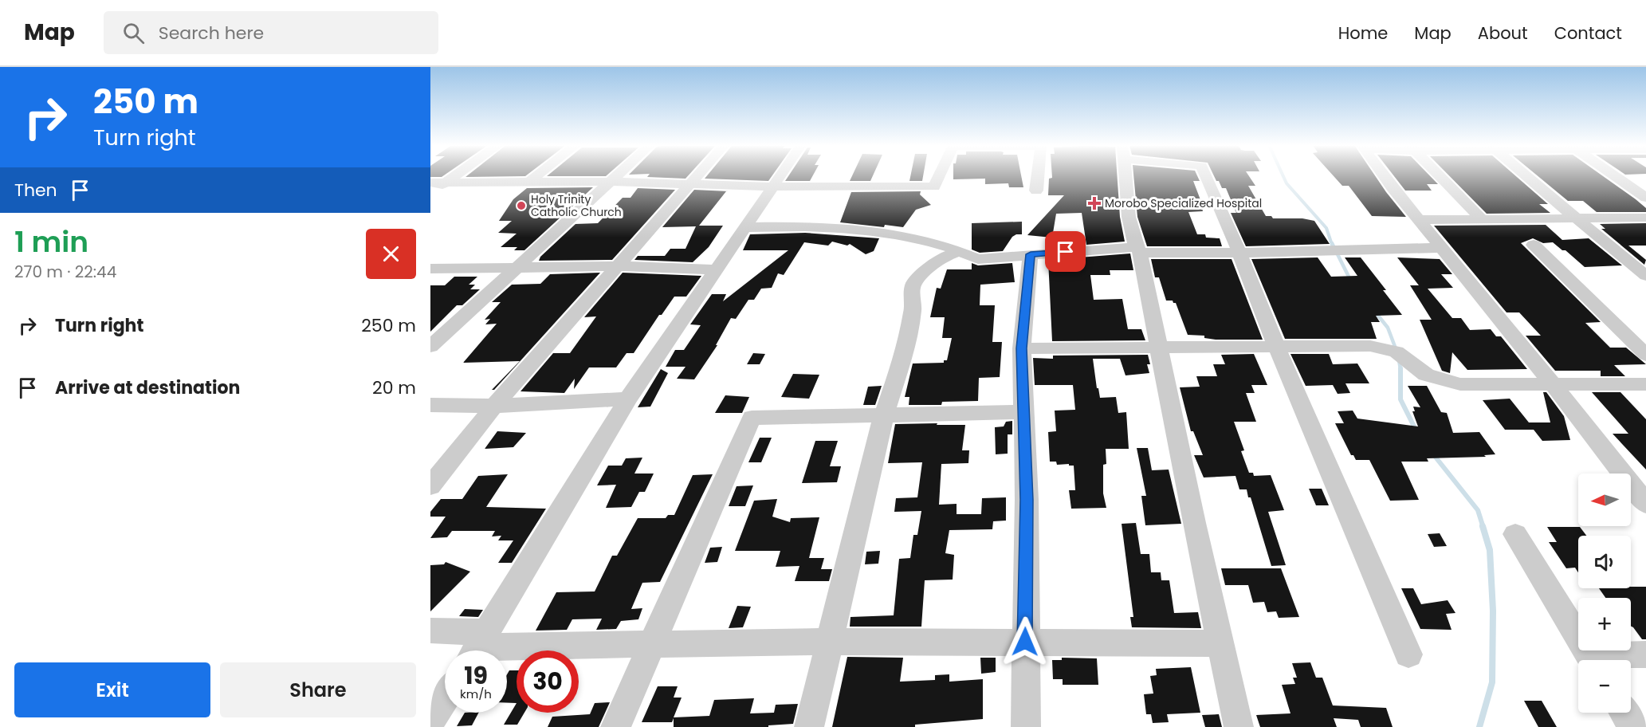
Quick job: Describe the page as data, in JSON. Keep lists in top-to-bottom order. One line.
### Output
{"places":{"health":["Morobo Specialized Hospital"],"other":["Holy Trinity Catholic Church"]},"north":"left","page":{"header":"Map","search":"Search here","nav":["Home","Map","About","Contact"],"turn":["250 m","Turn right"],"then":"Then","heading":["1 min","270 m · 22:44"],"list":[{"name":"Turn right","value":"250 m"},{"name":"Arrive at destination","value":"20 m"}],"map_buttons":["+","−"],"speed":"19 km/h","limit":"30","buttons":["Exit","Share"]}}
